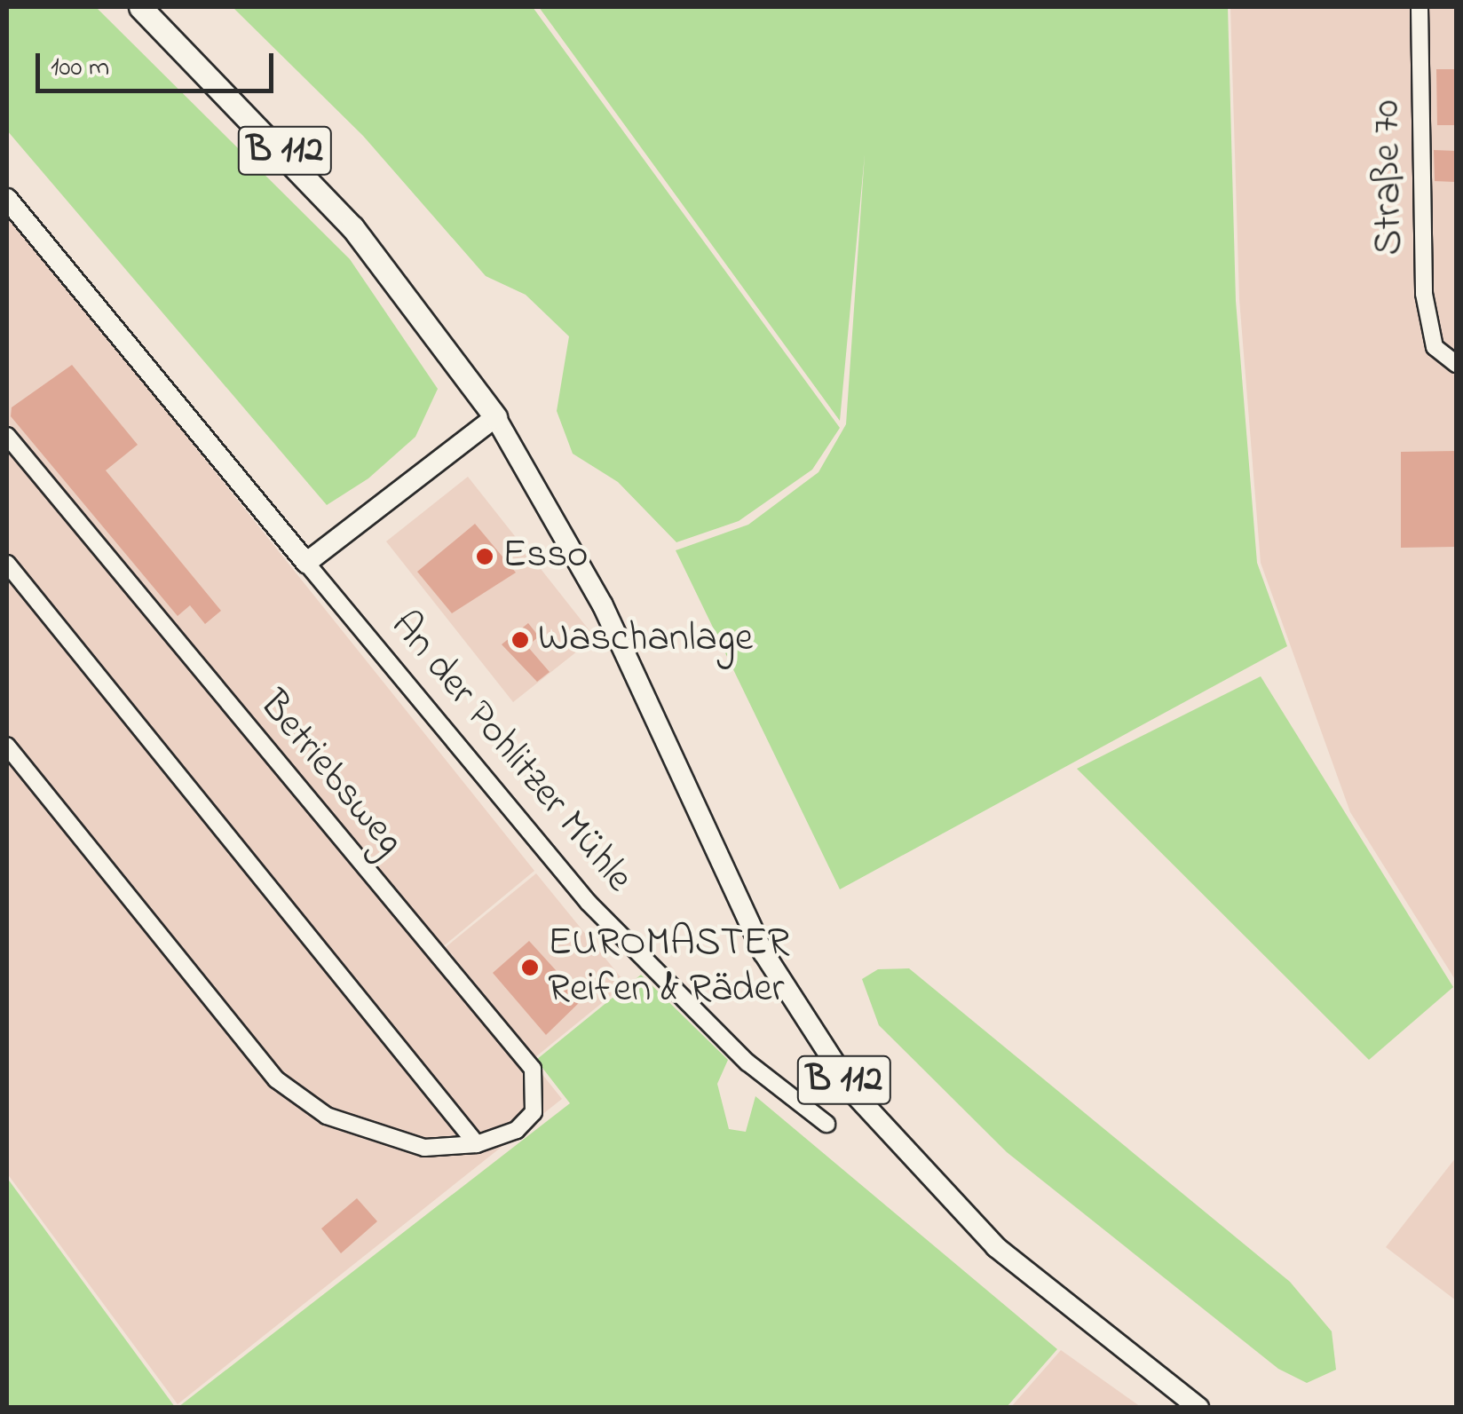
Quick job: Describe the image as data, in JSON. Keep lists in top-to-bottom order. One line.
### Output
{"streets":{"highway":["B 112"],"main road":["An der Pohlitzer Mühle"],"street":["Straße 70","Betriebsweg"]},"places":["Esso","Waschanlage","EUROMASTER Reifen & Räder"],"scale_bar":"100 m"}
